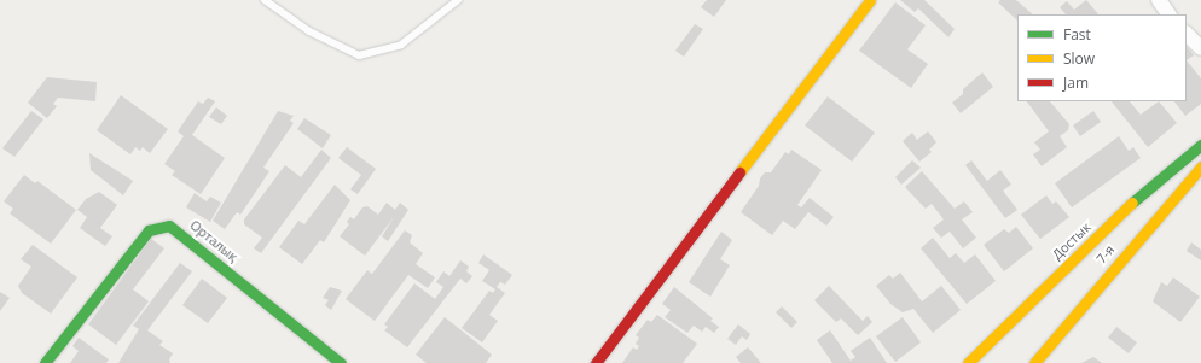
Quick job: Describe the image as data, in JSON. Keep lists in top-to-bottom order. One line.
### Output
{"streets":{"street":["Орталық","Достык","7-я"]},"legend":["Fast","Slow","Jam"]}
